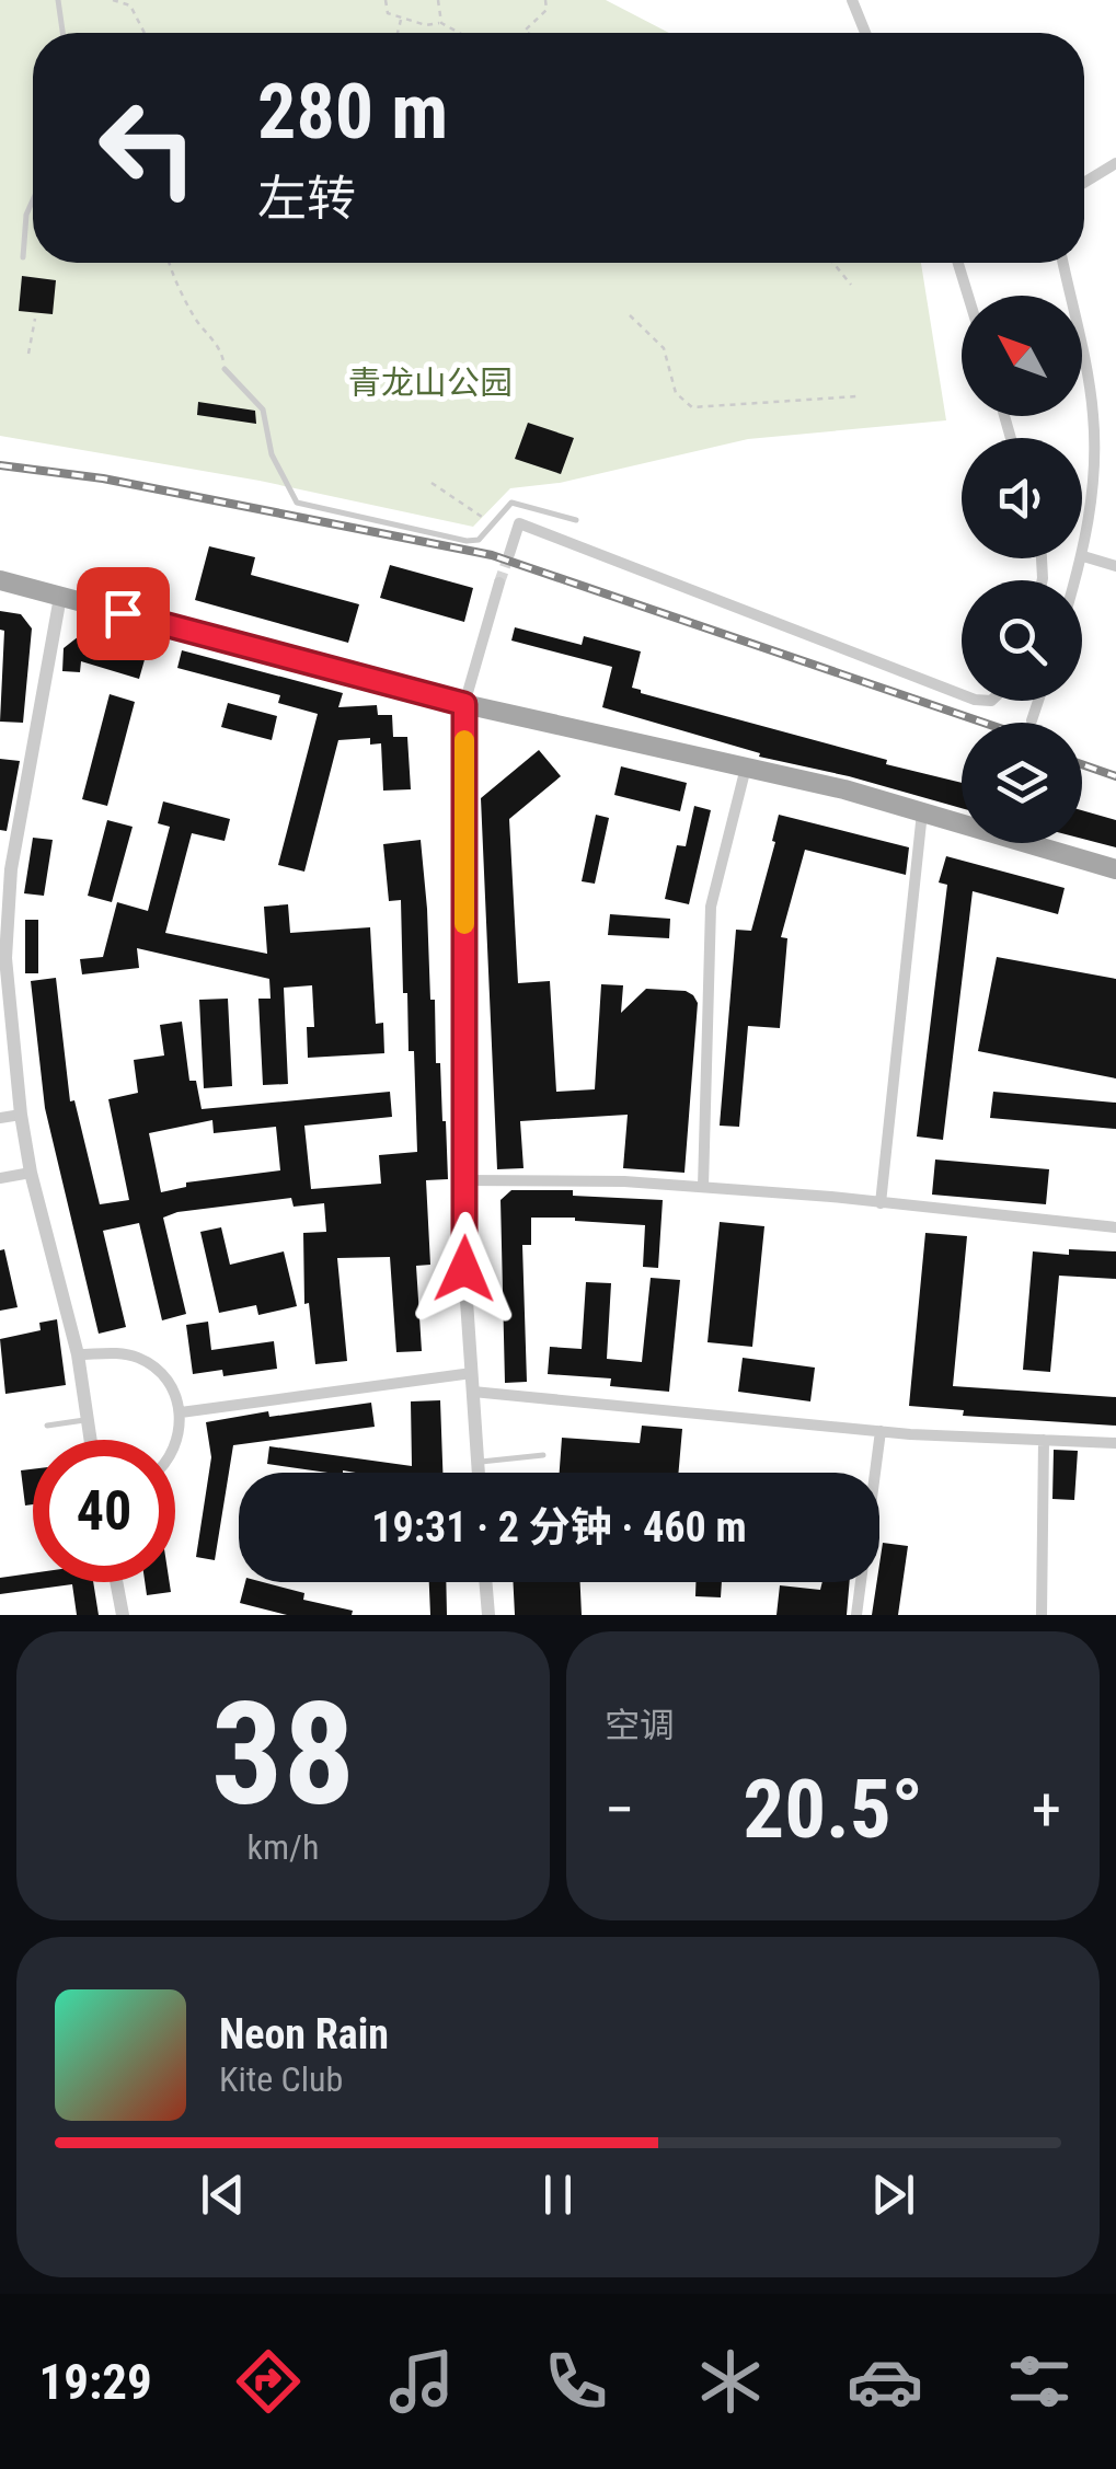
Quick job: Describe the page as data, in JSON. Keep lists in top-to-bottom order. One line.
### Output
{"parks":["青龙山公园"],"north":"top left","page":{"turn":["280 m","左转"],"limit":"40","trip":"19:31 · 2 分钟 · 460 m","tile":[["38","km/h"],"空调"],"heat":["−","20.5°","+"],"song":["Neon Rain","Kite Club"],"tabs":"19:29"}}
